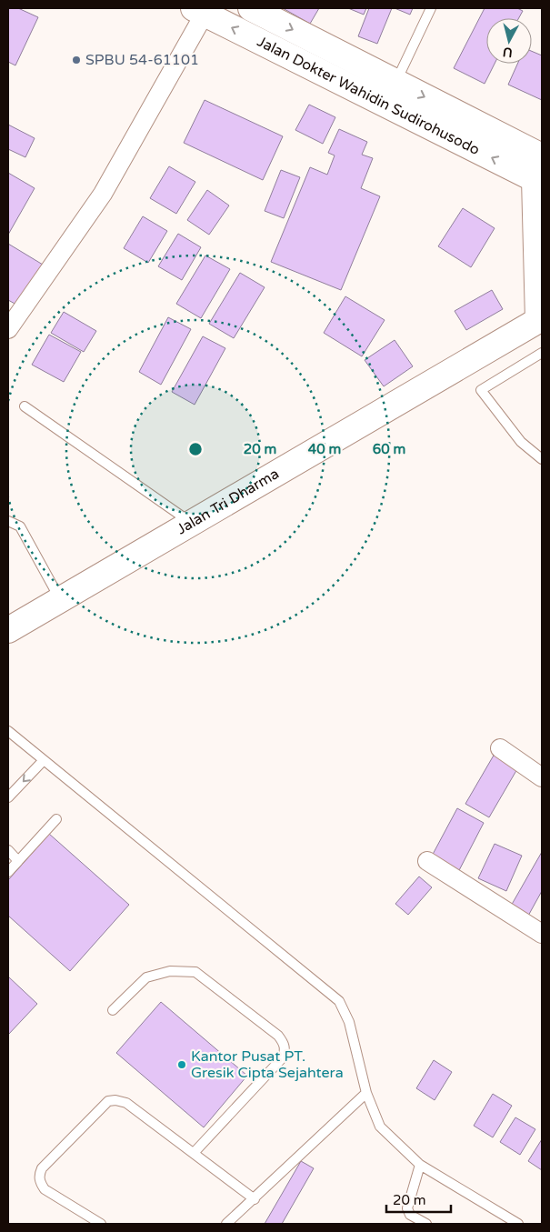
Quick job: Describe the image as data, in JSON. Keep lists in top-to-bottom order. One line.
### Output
{"streets":{"main road":["Jalan Dokter Wahidin Sudirohusodo","Jalan Tri Dharma"]},"places":["SPBU 54-61101","Kantor Pusat PT. Gresik Cipta Sejahtera"],"scale_bar":"20 m","north":"bottom","rings":["20 m","40 m","60 m"]}
